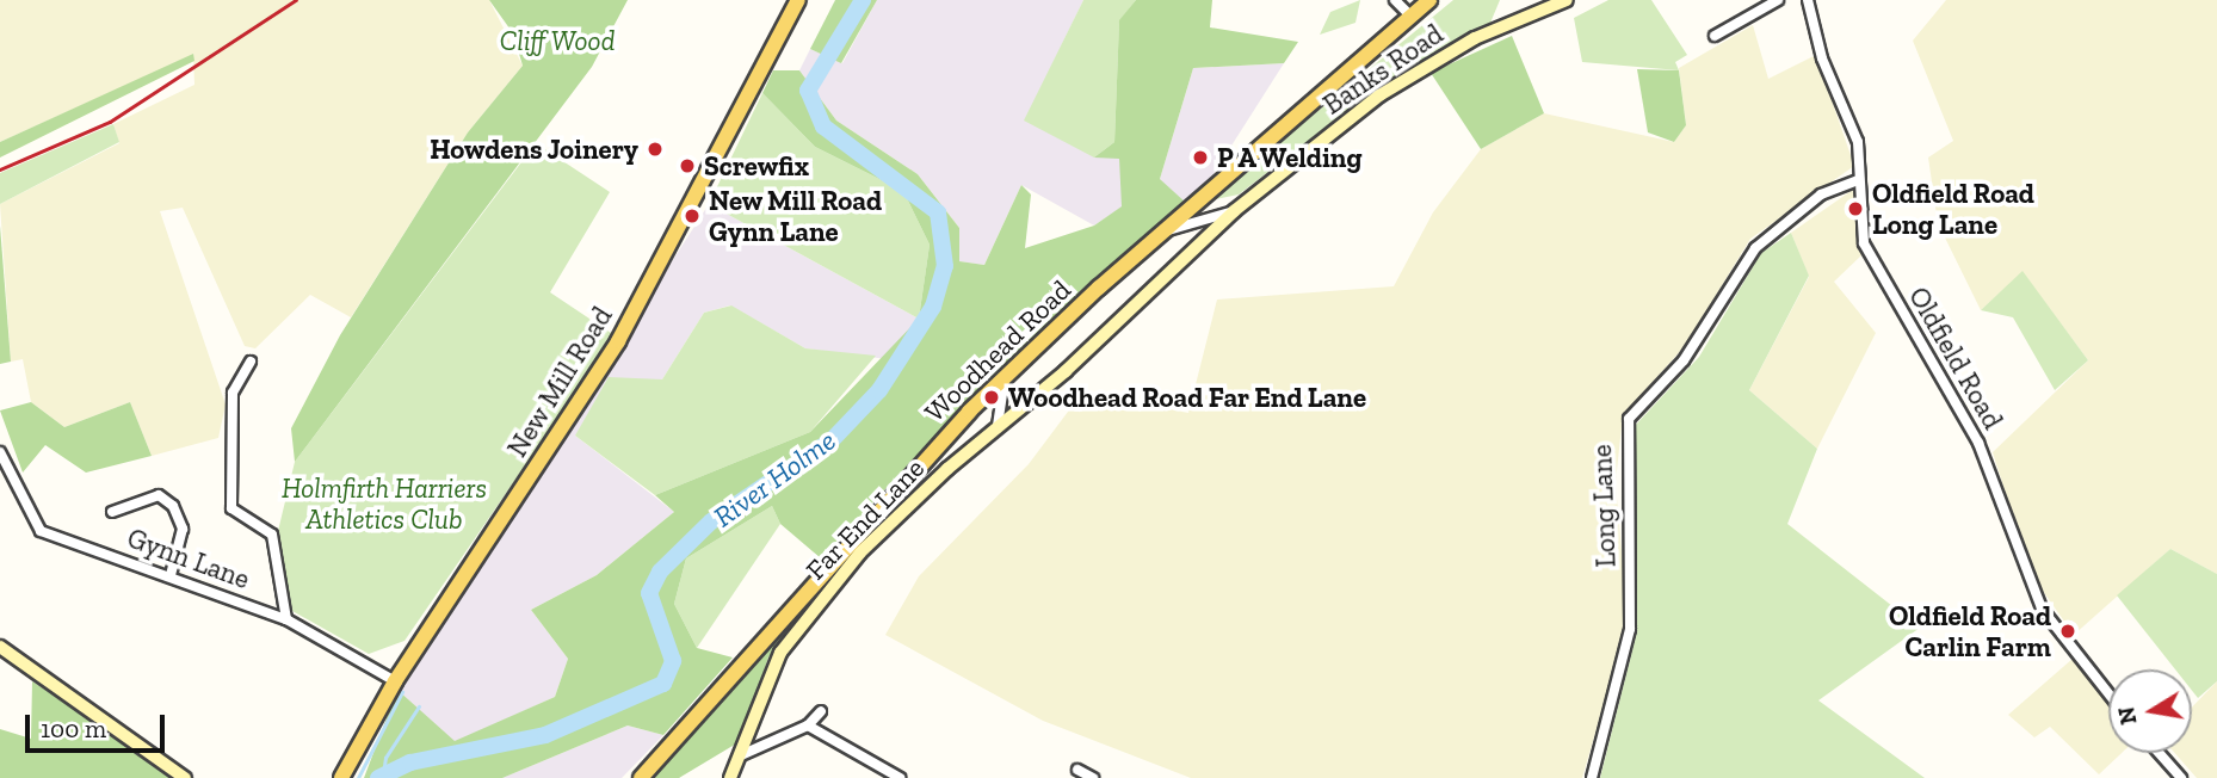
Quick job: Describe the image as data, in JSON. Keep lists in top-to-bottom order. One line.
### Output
{"streets":{"main road":["Woodhead Road","New Mill Road"],"street":["Banks Road","Oldfield Road","Long Lane","Far End Lane","Gynn Lane"]},"crossings":[["Banks Road","Far End Lane"],["Oldfield Road","Long Lane"],["New Mill Road","Gynn Lane"]],"water":["River Holme"],"parks":["Cliff Wood","Holmfirth Harriers Athletics Club"],"places":["Howdens Joinery","P A Welding","Screwfix","Oldfield Road Long Lane","New Mill Road Gynn Lane","Woodhead Road Far End Lane","Oldfield Road Carlin Farm"],"scale_bar":"100 m","north":"left"}
